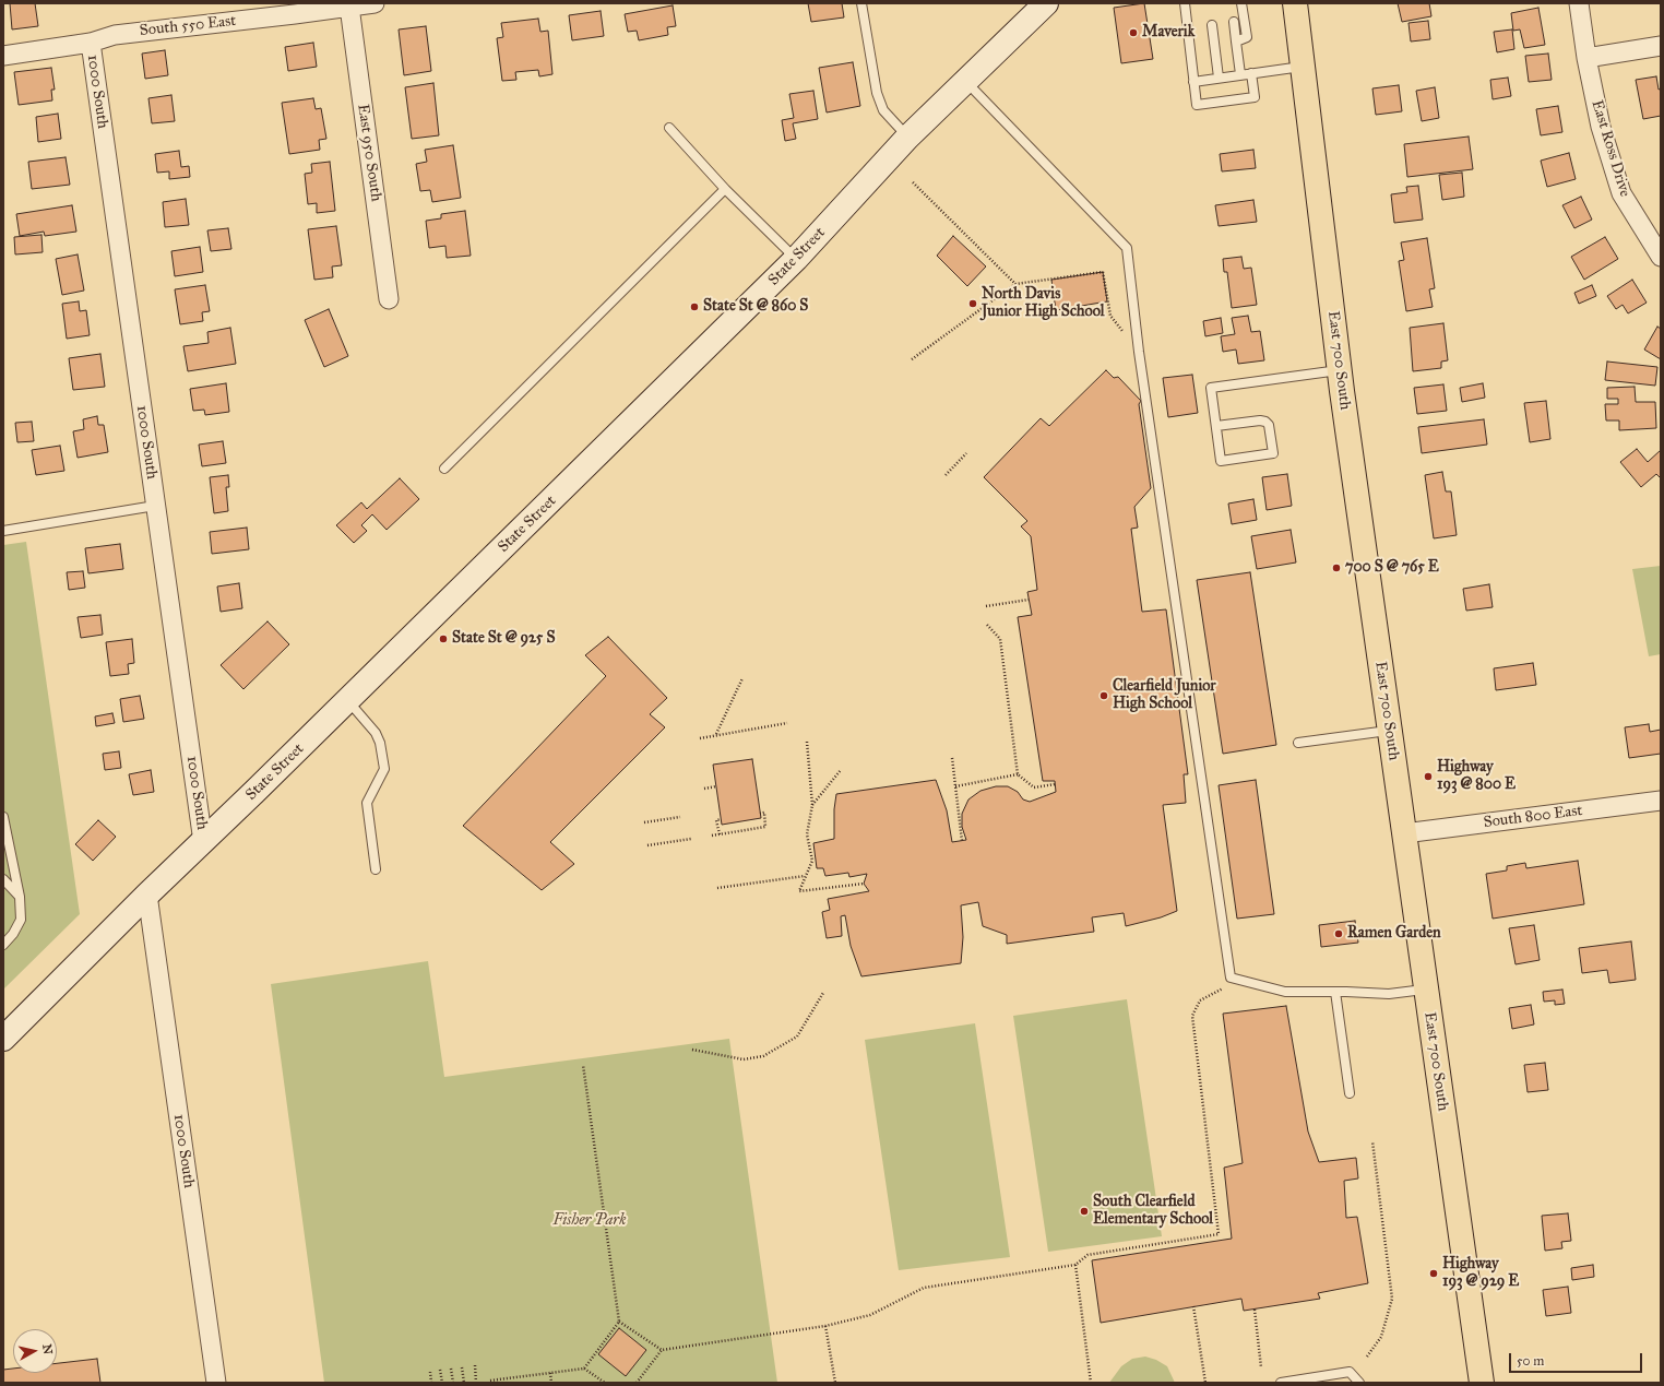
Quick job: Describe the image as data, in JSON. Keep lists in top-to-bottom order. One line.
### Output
{"streets":{"main road":["State Street","East 700 South"],"street":["South 550 East","1000 South","East Ross Drive","East 950 South","South 800 East"]},"crossings":[["South 550 East","1000 South"],["South 550 East","East 950 South"],["1000 South","State Street"],["East 700 South","South 800 East"]],"parks":["Fisher Park"],"places":["Maverik","North Davis Junior High School","State St @ 860 S","700 S @ 765 E","State St @ 925 S","Clearfield Junior High School","Highway 193 @ 800 E","Ramen Garden","South Clearfield Elementary School","Highway 193 @ 929 E"],"scale_bar":"50 m","north":"right"}
